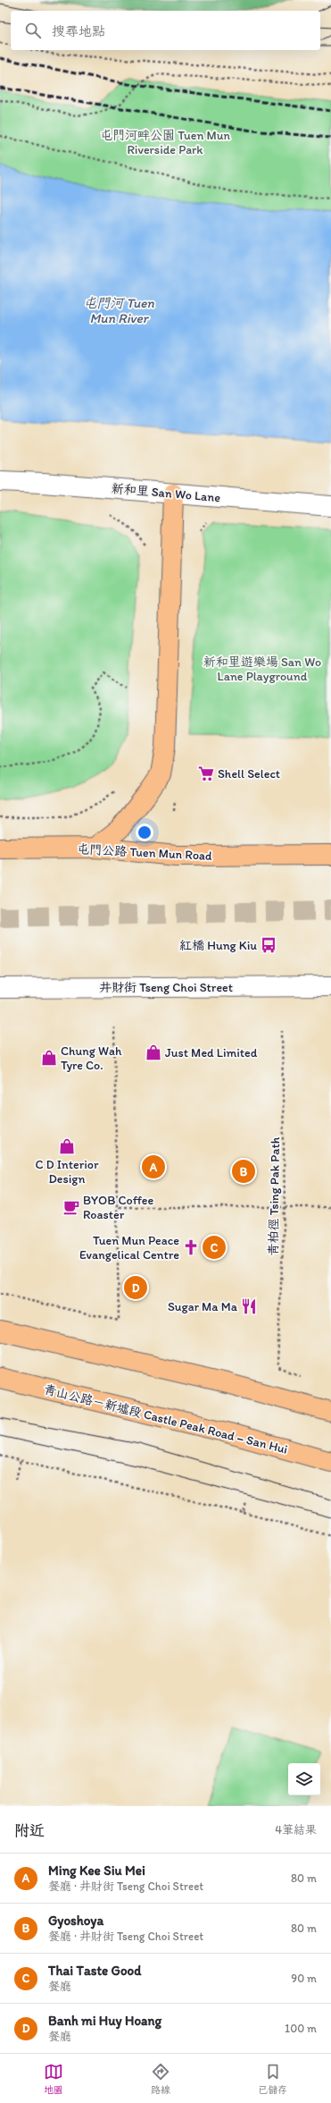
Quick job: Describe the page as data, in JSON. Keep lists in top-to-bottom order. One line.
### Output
{"streets":{"main road":["屯門公路 Tuen Mun Road","青山公路－新墟段 Castle Peak Road – San Hui"],"street":["新和里 San Wo Lane","井財街 Tseng Choi Street"],"path":["青柏徑 Tsing Pak Path"]},"water":["屯門河 Tuen Mun River"],"parks":["屯門河畔公園 Tuen Mun Riverside Park","新和里遊樂場 San Wo Lane Playground"],"places":{"supermarket":["Shell Select"],"bus stop":["紅橋 Hung Kiu"],"shop":["Just Med Limited","Chung Wah Tyre Co.","C D Interior Design"],"cafe":["BYOB Coffee Roaster"],"church":["Tuen Mun Peace Evangelical Centre"],"restaurant":["Sugar Ma Ma"]},"page":{"search":"搜尋地點","pins":["A","B","C","D"],"heading":["附近","4筆結果"],"list":[{"mark":"A","name":"Ming Kee Siu Mei","note":"餐廳 · 井財街 Tseng Choi Street","value":"80 m"},{"mark":"B","name":"Gyoshoya","note":"餐廳 · 井財街 Tseng Choi Street","value":"80 m"},{"mark":"C","name":"Thai Taste Good","note":"餐廳","value":"90 m"},{"mark":"D","name":"Banh mi Huy Hoang","note":"餐廳","value":"100 m"}],"nav":["地圖","路線","已儲存"]}}
